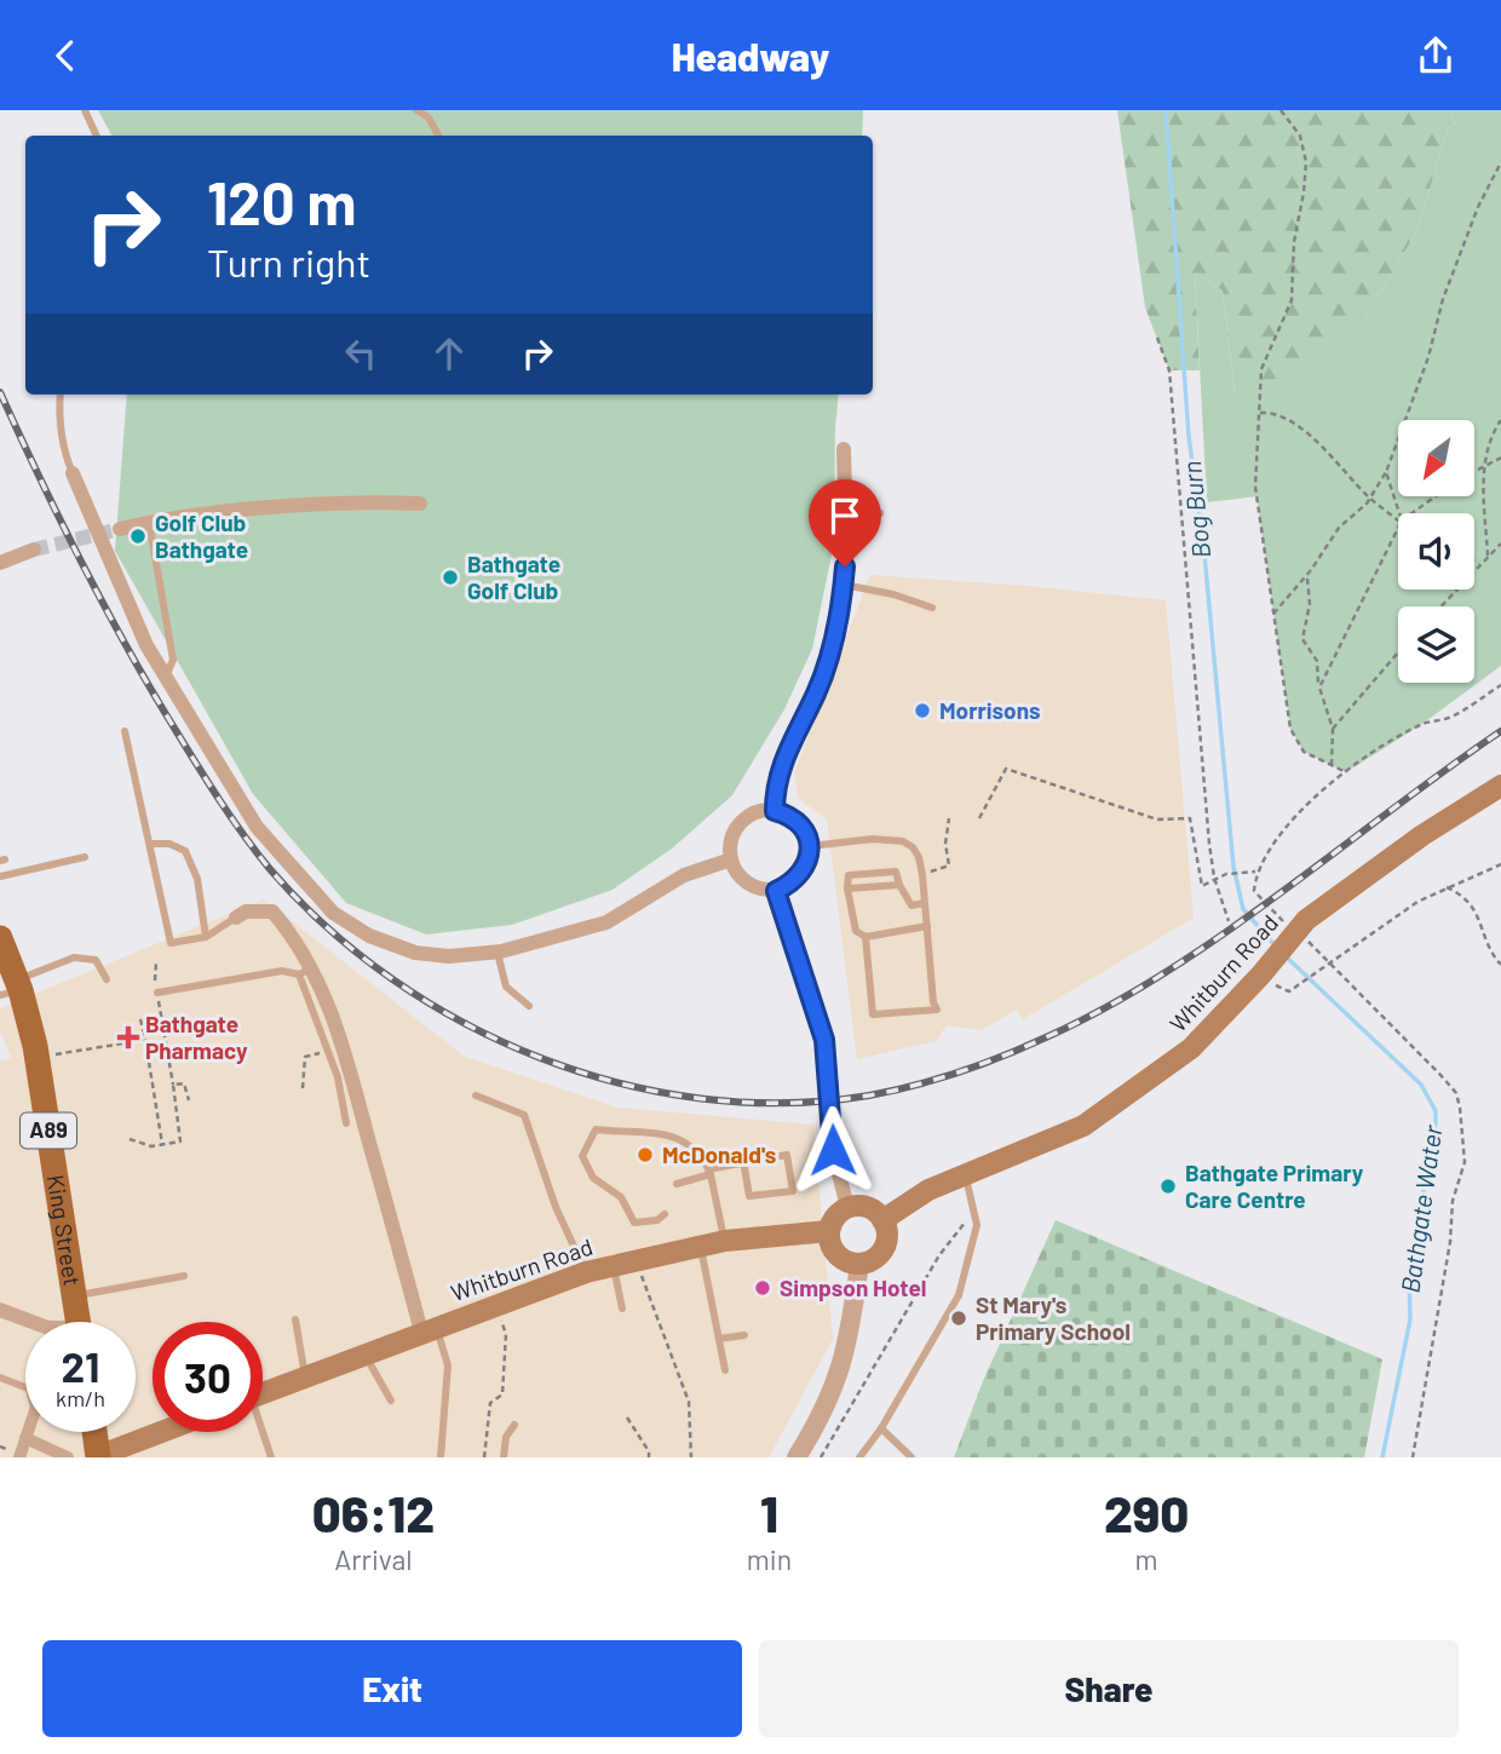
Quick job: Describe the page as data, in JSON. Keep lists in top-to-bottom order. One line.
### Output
{"streets":{"main road":["Whitburn Road","A89","King Street"]},"water":["Bog Burn","Bathgate Water"],"places":{"other":["Golf Club Bathgate","Bathgate Golf Club","Morrisons","McDonald's","Bathgate Primary Care Centre","Simpson Hotel","St Mary's Primary School"],"health":["Bathgate Pharmacy"]},"north":"bottom left","page":{"header":"Headway","turn":["120 m","Turn right"],"speed":"21 km/h","limit":"30","eta":["06:12","Arrival","1","min","290","m"],"buttons":["Exit","Share"]}}
